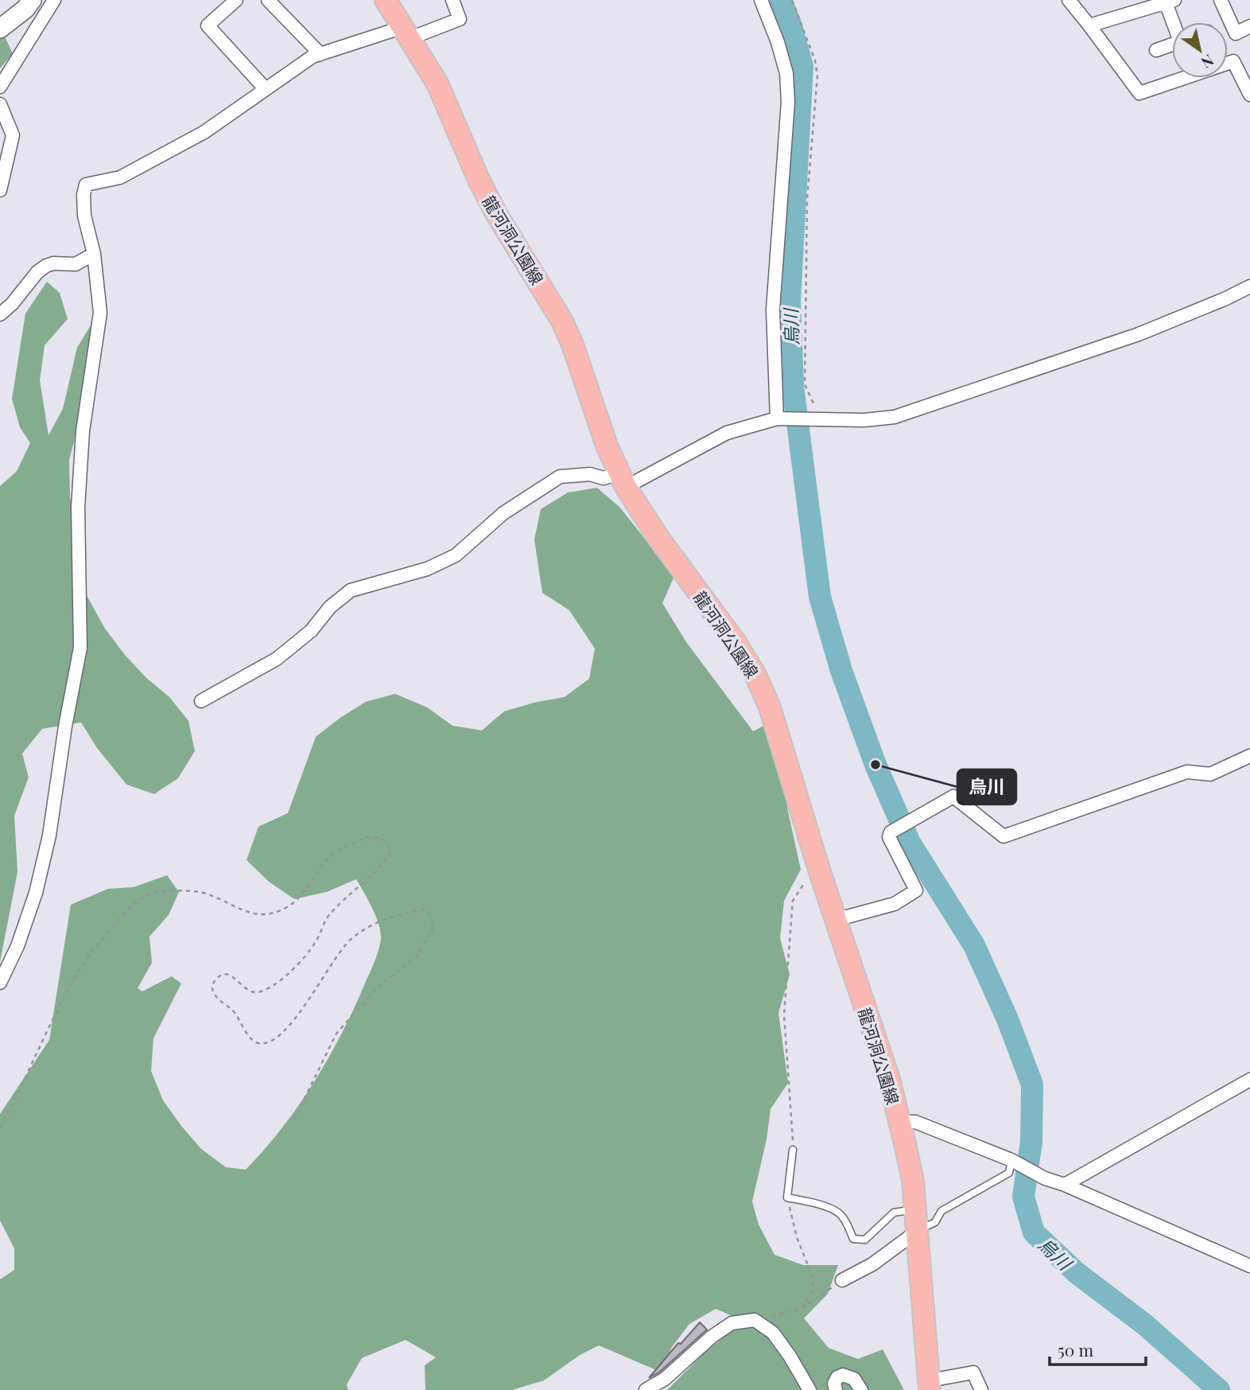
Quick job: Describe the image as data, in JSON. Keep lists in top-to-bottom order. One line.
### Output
{"streets":{"main road":["龍河洞公園線"]},"water":["烏川"],"places":["烏川"],"scale_bar":"50 m","north":"bottom right"}
